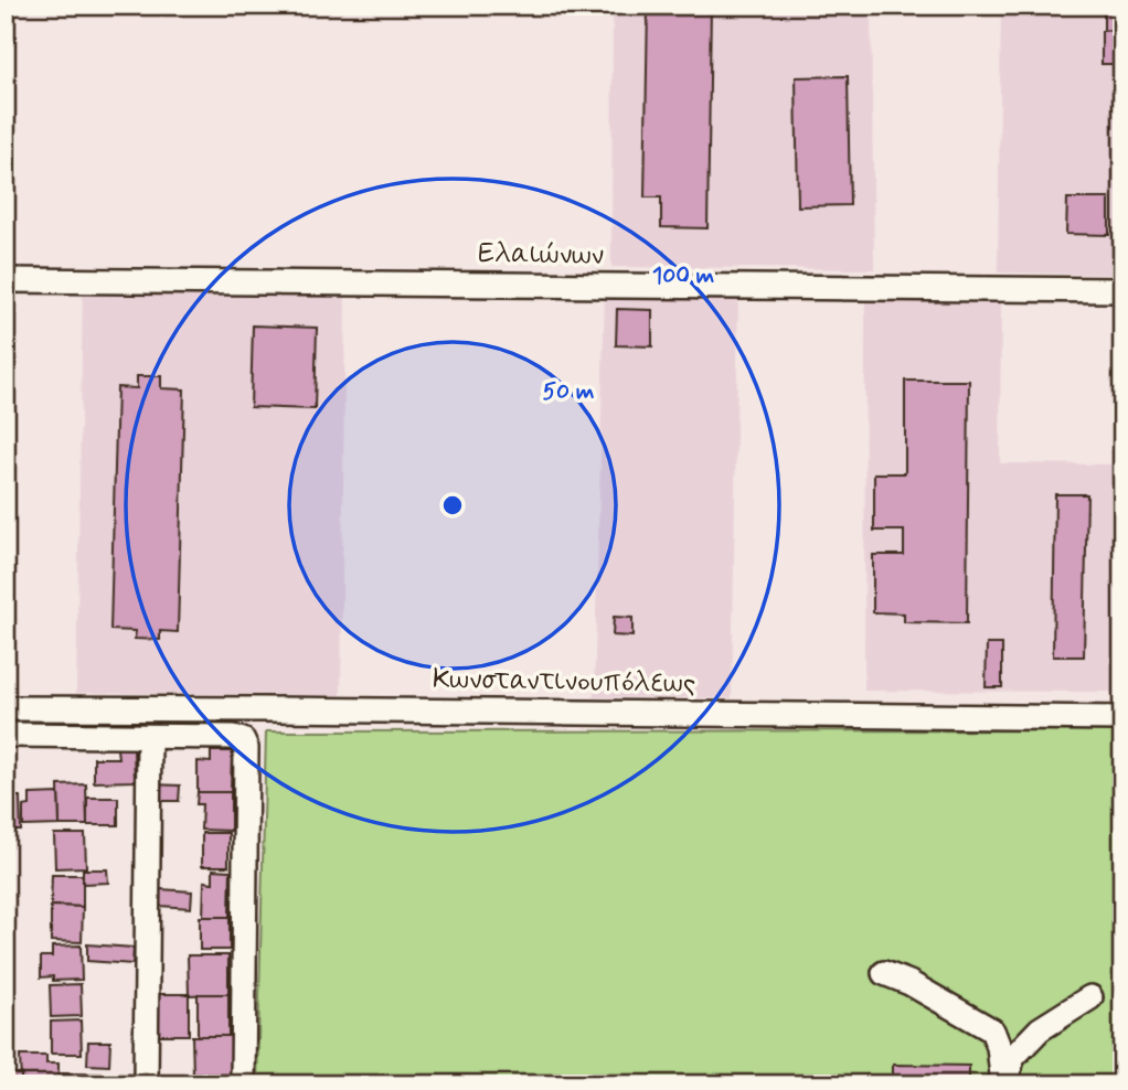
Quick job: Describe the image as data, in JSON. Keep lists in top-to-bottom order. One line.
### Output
{"streets":{"street":["Ελαιώνων","Κωνσταντινουπόλεως"]},"rings":["100 m","50 m"]}
